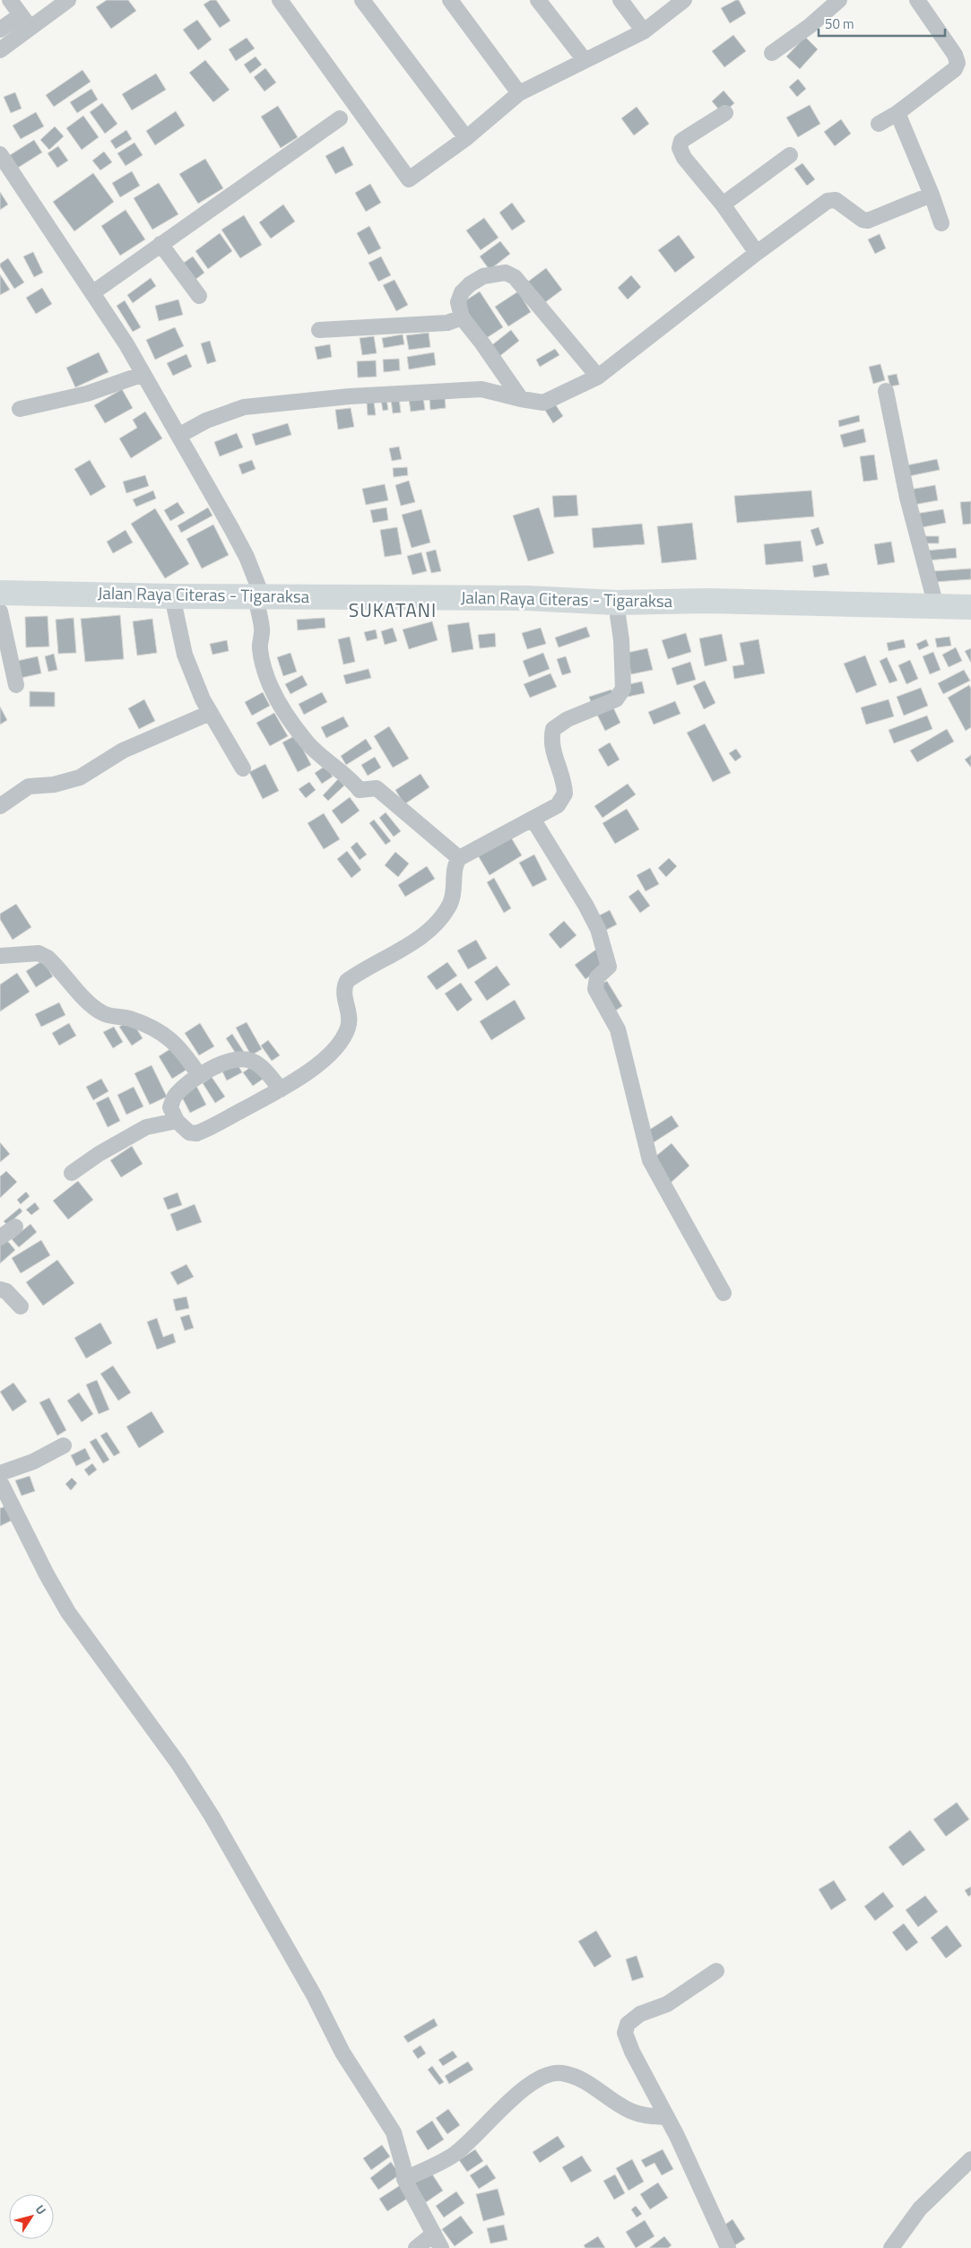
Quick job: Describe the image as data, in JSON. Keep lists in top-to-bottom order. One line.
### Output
{"streets":{"main road":["Jalan Raya Citeras - Tigaraksa"]},"districts":["SUKATANI"],"scale_bar":"50 m","north":"top right"}
